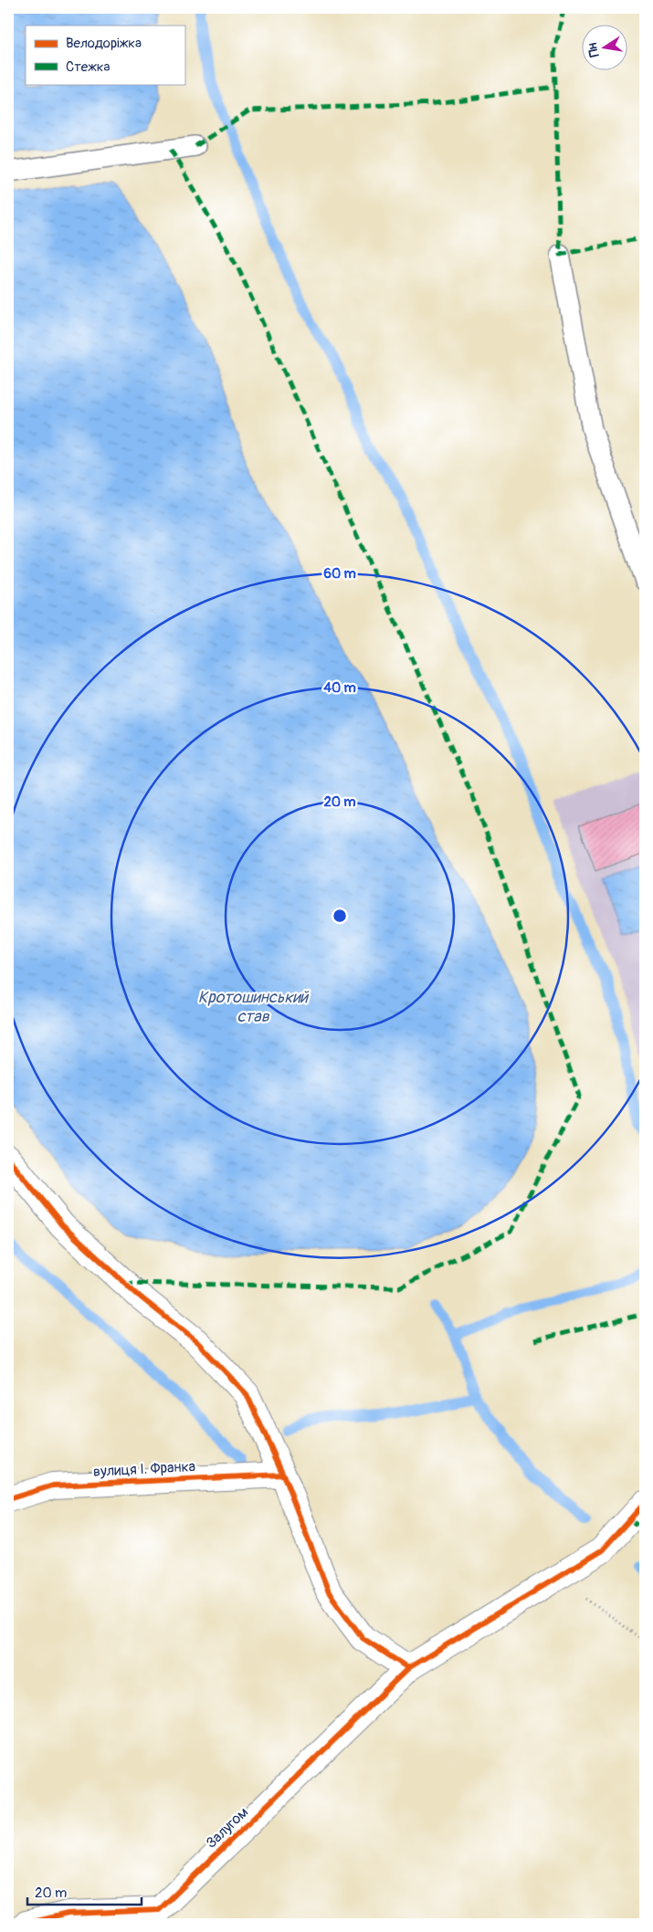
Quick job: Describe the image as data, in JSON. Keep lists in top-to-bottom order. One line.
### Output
{"streets":{"street":["вулиця І. Франка","Залугом"]},"water":["Кротошинський став"],"legend":["Велодоріжка","Стежка"],"scale_bar":"20 m","north":"left","rings":["60 m","40 m","20 m"]}
